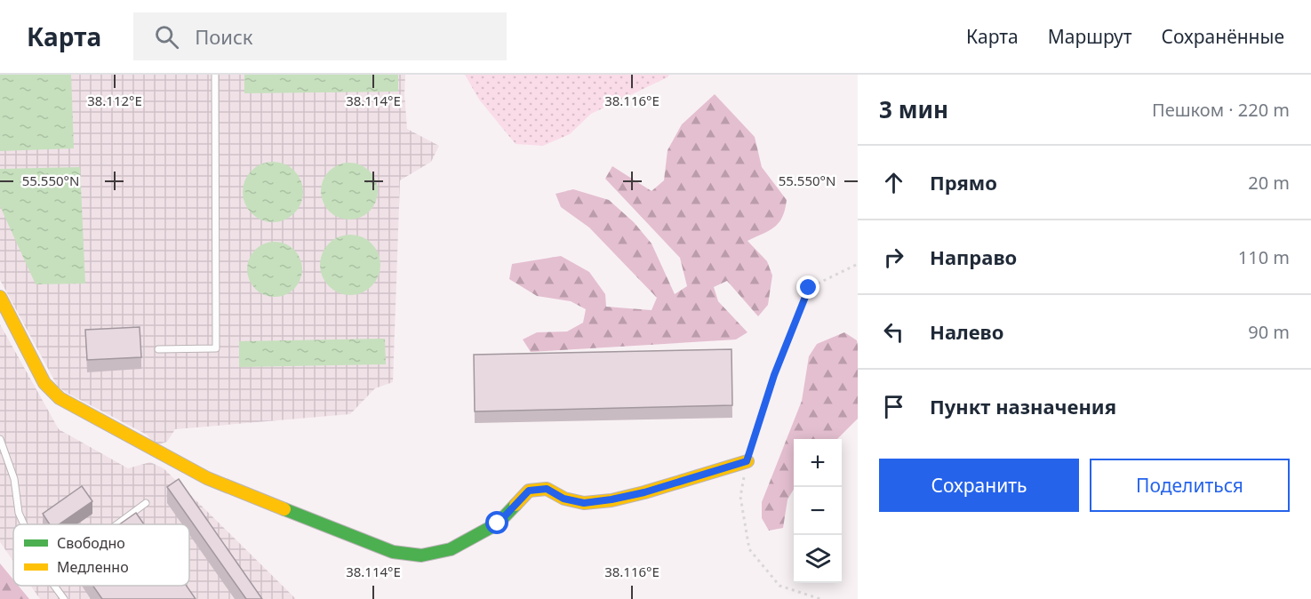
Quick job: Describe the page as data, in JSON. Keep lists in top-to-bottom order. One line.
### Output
{"legend":["Свободно","Медленно"],"page":{"header":"Карта","search":"Поиск","nav":["Карта","Маршрут","Сохранённые"],"heading":["3 мин","Пешком · 220 m"],"list":[["Прямо","20 m"],["Направо","110 m"],["Налево","90 m"],"Пункт назначения"],"map_buttons":["+","−"],"buttons":["Сохранить","Поделиться"]},"coordinates":["38.112°E","38.114°E","38.116°E","55.550°N"]}
